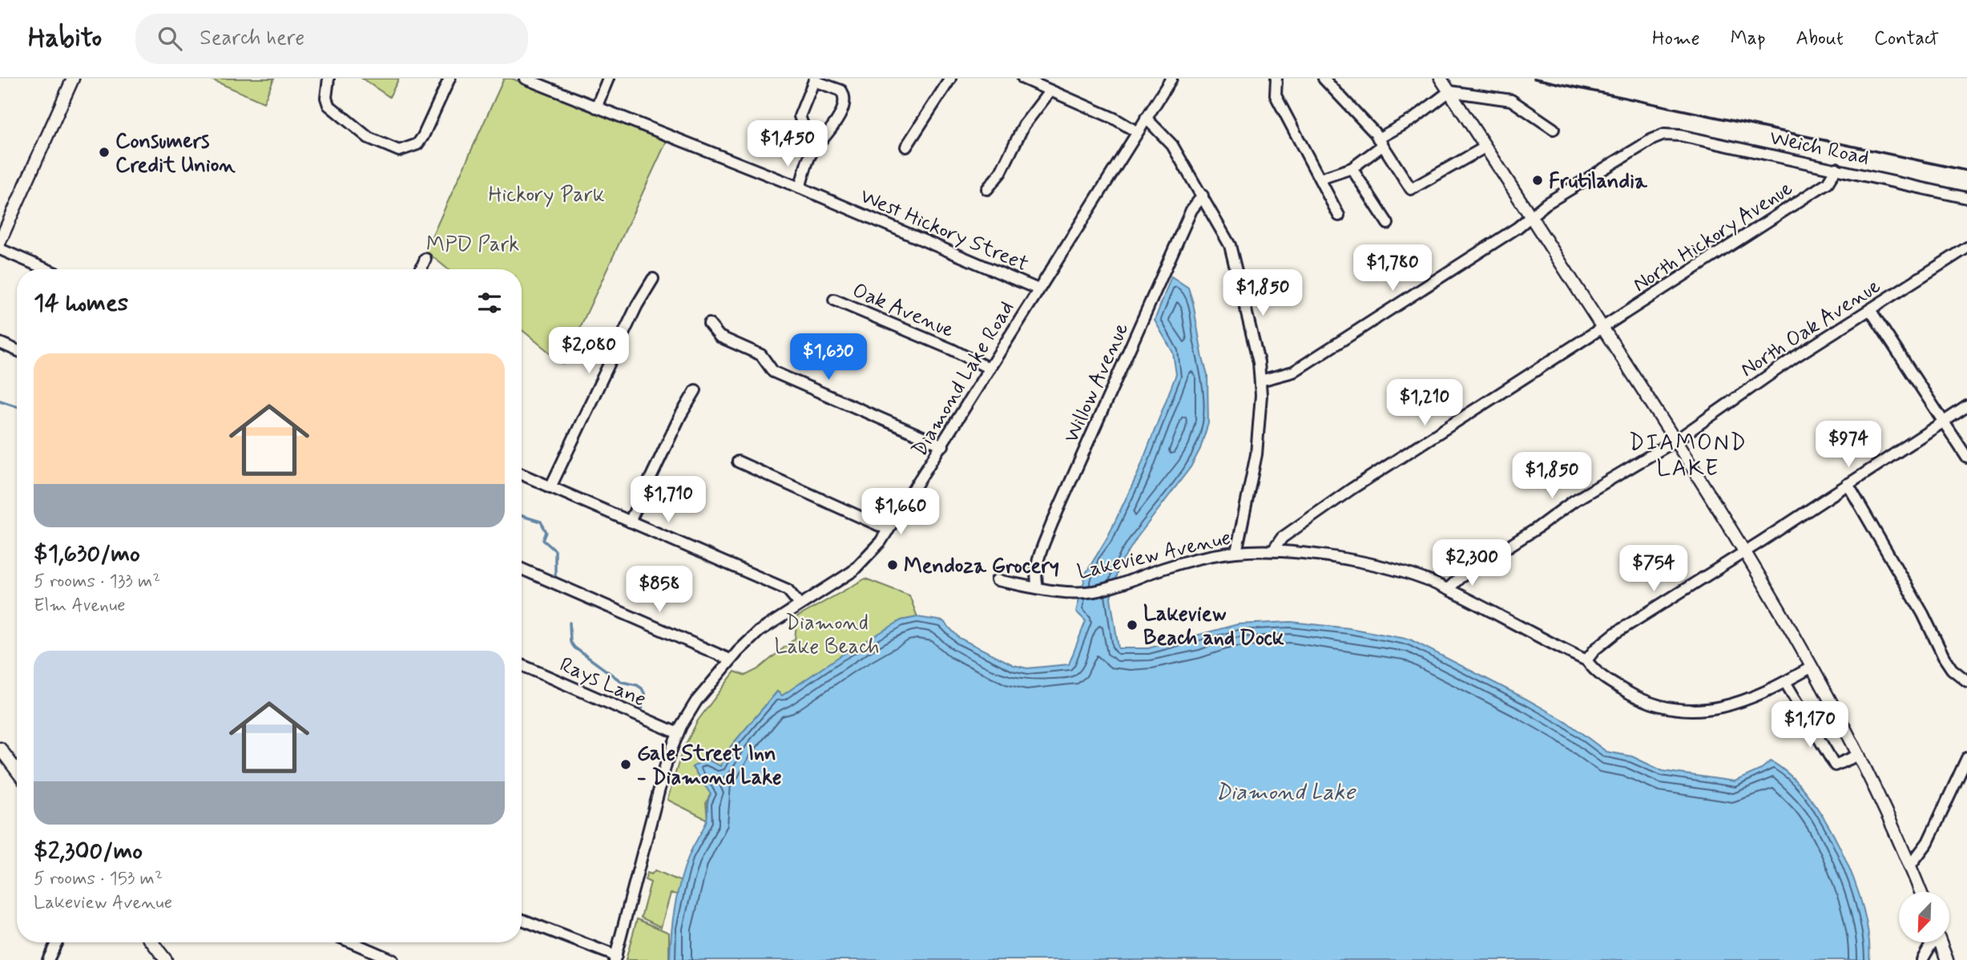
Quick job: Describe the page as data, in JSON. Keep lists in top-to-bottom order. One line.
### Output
{"streets":{"street":["Weich Road","West Hickory Street","North Hickory Avenue","Oak Avenue","North Oak Avenue","Diamond Lake Road","Willow Avenue","Lakeview Avenue","Rays Lane"]},"crossings":[["Weich Road","North Hickory Avenue"],["West Hickory Street","Diamond Lake Road"],["North Hickory Avenue","Lakeview Avenue"],["Oak Avenue","Diamond Lake Road"],["Diamond Lake Road","Rays Lane"],["Willow Avenue","Lakeview Avenue"]],"districts":["DIAMOND LAKE"],"water":["Diamond Lake"],"parks":["Hickory Park","MPD Park","Diamond Lake Beach"],"places":["Consumers Credit Union","Frutilandia","Mendoza Grocery","Lakeview Beach and Dock","Gale Street Inn - Diamond Lake"],"north":"bottom left","page":{"header":"Habito","search":"Search here","nav":["Home","Map","About","Contact"],"price":["$1,450","$1,780","$1,850","$2,080","$1,630","$1,210","$974","$1,850","$1,710","$1,660","$2,300","$754","$858","$1,170"],"heading":"14 homes","list":[{"name":"$1,630/mo","note":"5 rooms · 133 m² · Elm Avenue"},{"name":"$2,300/mo","note":"5 rooms · 153 m² · Lakeview Avenue"}]}}
